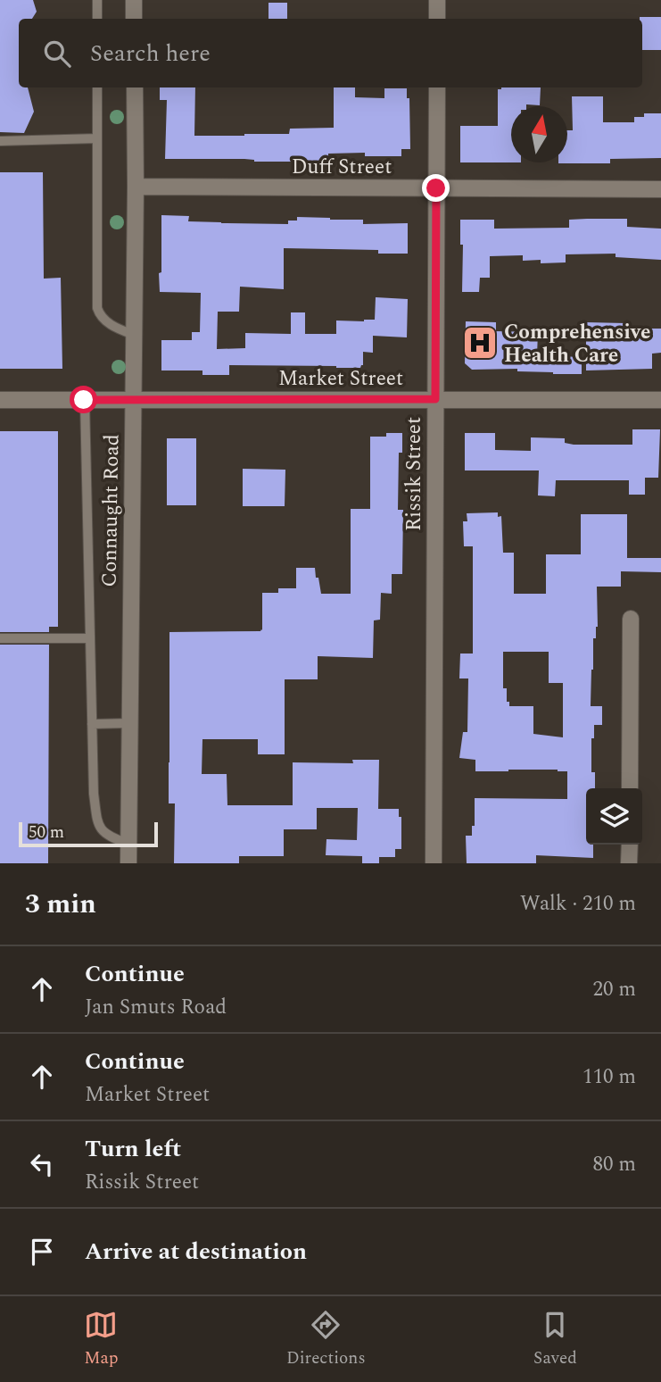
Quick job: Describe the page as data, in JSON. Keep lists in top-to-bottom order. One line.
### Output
{"streets":{"street":["Duff Street","Market Street","Rissik Street","Connaught Road"]},"crossings":[["Duff Street","Rissik Street"],["Duff Street","Connaught Road"],["Market Street","Rissik Street"],["Market Street","Connaught Road"]],"places":{"hospital":["Comprehensive Health Care"]},"scale_bar":"50 m","north":"top","page":{"search":"Search here","scale":"50 m","heading":["3 min","Walk · 210 m"],"list":[["Continue","Jan Smuts Road","20 m"],["Continue","Market Street","110 m"],["Turn left","Rissik Street","80 m"],"Arrive at destination"],"nav":["Map","Directions","Saved"]}}
